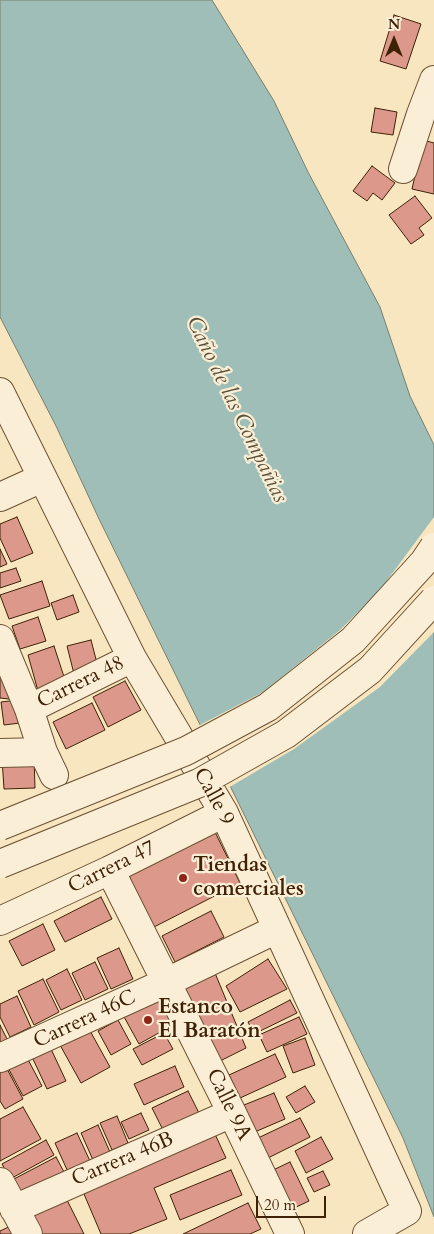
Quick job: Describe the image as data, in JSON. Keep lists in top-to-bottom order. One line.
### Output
{"streets":{"street":["Carrera 48","Calle 9","Carrera 47","Carrera 46C","Calle 9A","Carrera 46B"]},"crossings":[["Carrera 48","Calle 9"],["Calle 9","Carrera 47"],["Calle 9","Carrera 46C"],["Carrera 47","Calle 9A"],["Carrera 46C","Calle 9A"],["Calle 9A","Carrera 46B"]],"water":["Caño de las Compañias"],"places":["Tiendas comerciales","Estanco El Baratón"],"scale_bar":"20 m","north":"top"}
